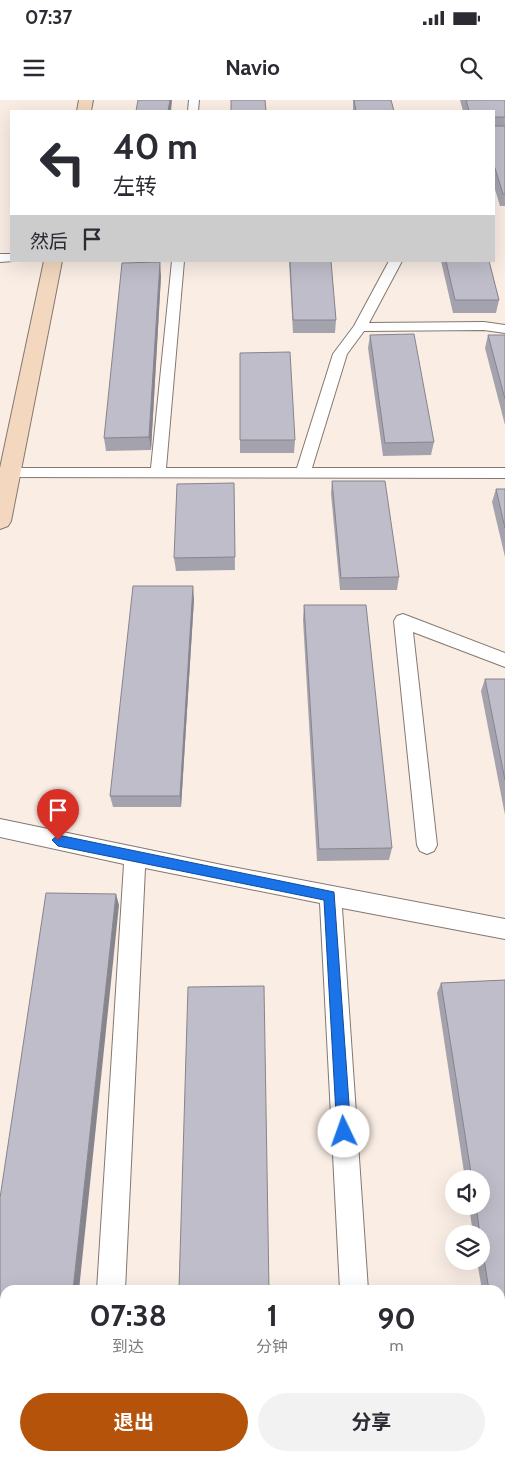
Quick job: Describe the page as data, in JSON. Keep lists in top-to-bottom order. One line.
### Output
{"page":{"status":"07:37","header":"Navio","turn":["40 m","左转"],"then":"然后","eta":["07:38","到达","1","分钟","90","m"],"buttons":["退出","分享"]}}
